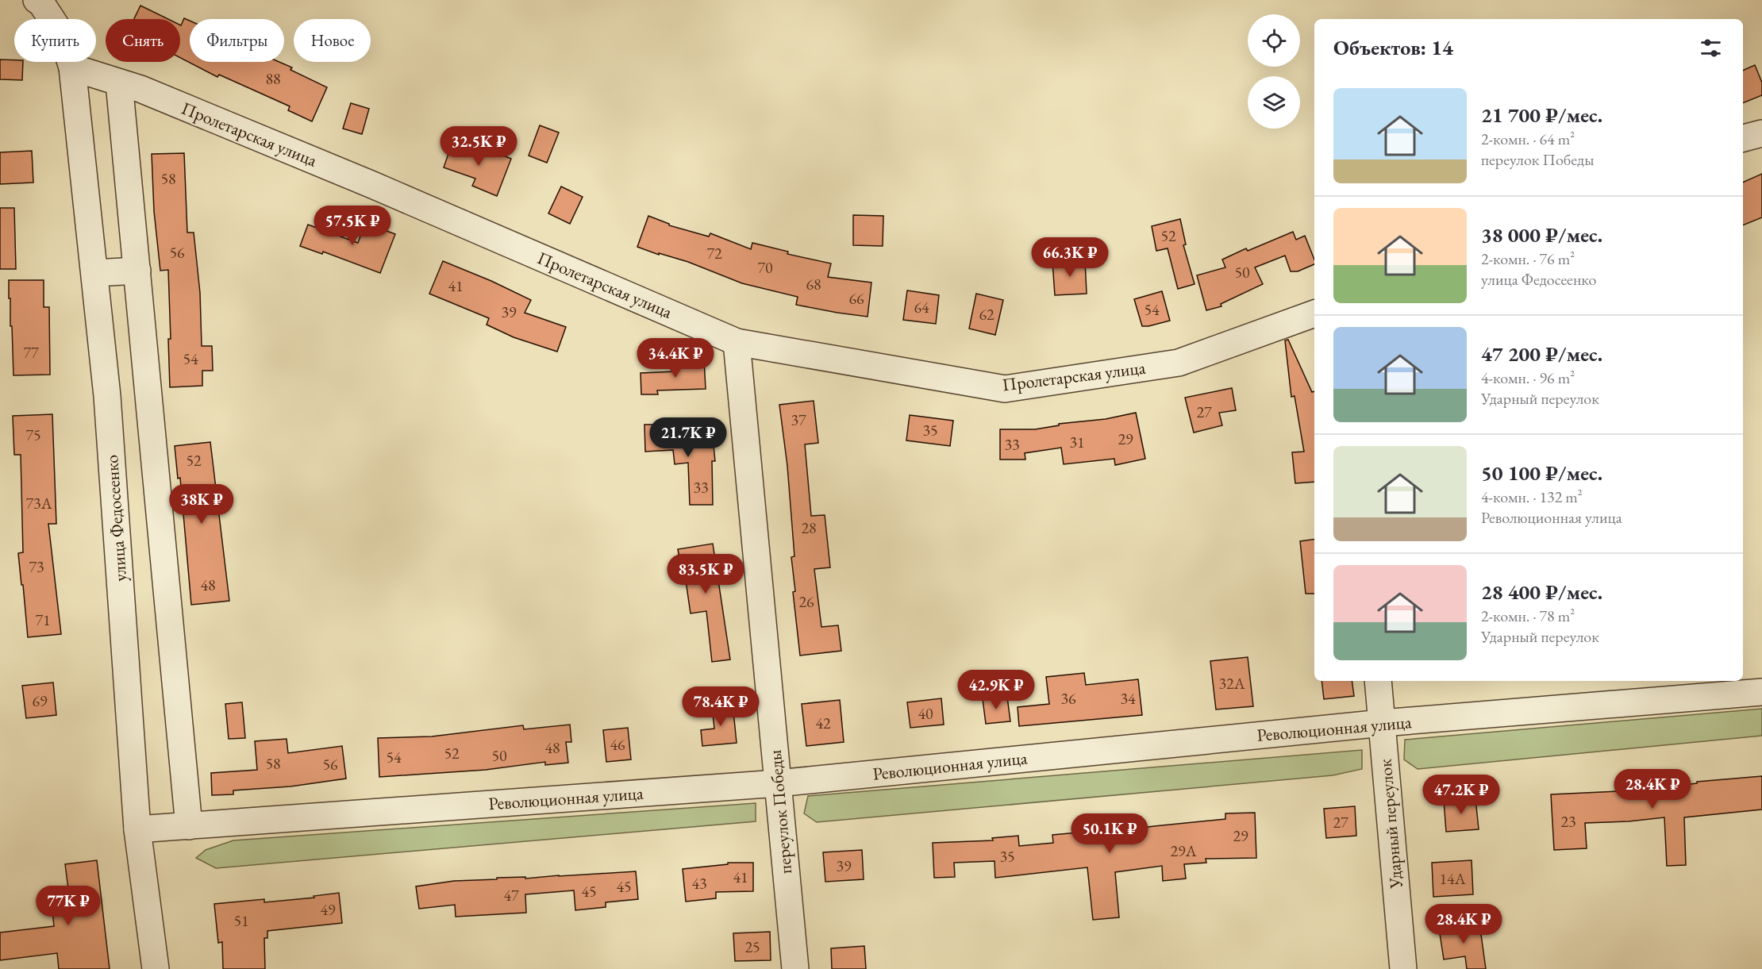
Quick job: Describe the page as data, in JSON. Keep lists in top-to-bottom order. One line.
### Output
{"streets":{"street":["Пролетарская улица","улица Федосеенко","Революционная улица","переулок Победы","Ударный переулок"]},"crossings":[["Пролетарская улица","улица Федосеенко"],["Пролетарская улица","переулок Победы"],["улица Федосеенко","Революционная улица"],["Революционная улица","переулок Победы"],["Революционная улица","Ударный переулок"]],"house_numbers":["88","58","52","56","72","70","50","68","41","66","64","54","39","62","77","54","27","37","35","75","29","31","33","52","33","73А","28","73","48","26","71","32А","36","34","69","40","42","46","48","52","50","54","58","56","23","27","29","29А","35","39","41","14А","43","45","45","47","49","51","25"],"page":{"chip":["Купить","Снять","Фильтры","Новое"],"heading":"Объектов: 14","list":[{"name":"21 700 ₽/мес.","note":"2-комн. · 64 m² · переулок Победы"},{"name":"38 000 ₽/мес.","note":"2-комн. · 76 m² · улица Федосеенко"},{"name":"47 200 ₽/мес.","note":"4-комн. · 96 m² · Ударный переулок"},{"name":"50 100 ₽/мес.","note":"4-комн. · 132 m² · Революционная улица"},{"name":"28 400 ₽/мес.","note":"2-комн. · 78 m² · Ударный переулок"}],"price":["32.5K ₽","57.5K ₽","66.3K ₽","34.4K ₽","21.7K ₽","38K ₽","83.5K ₽","42.9K ₽","78.4K ₽","28.4K ₽","47.2K ₽","50.1K ₽","77K ₽","28.4K ₽"]}}
